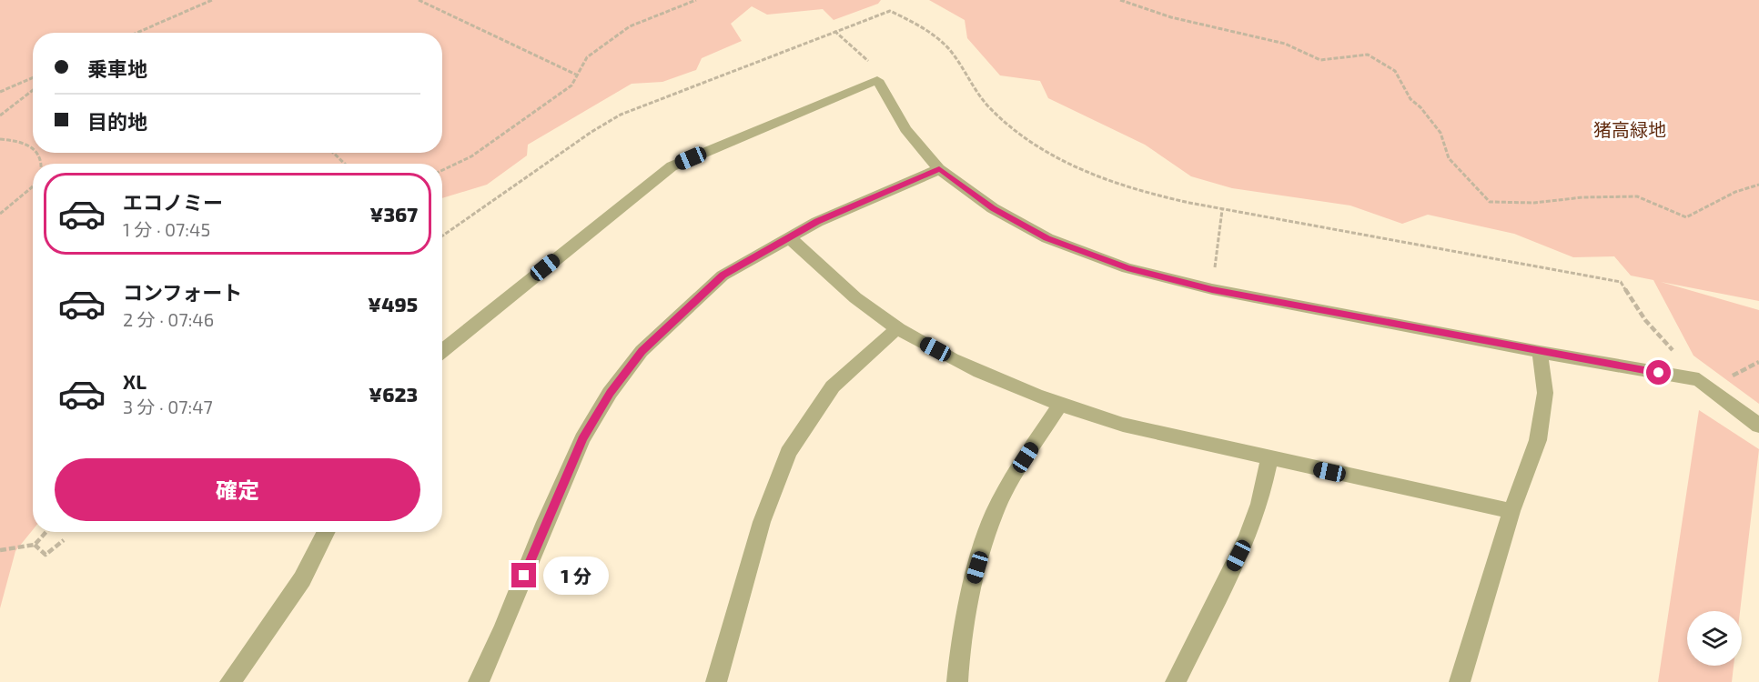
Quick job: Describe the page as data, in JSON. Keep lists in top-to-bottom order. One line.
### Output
{"parks":["猪高緑地"],"page":{"banner":["乗車地","目的地"],"list":[{"name":"エコノミー","note":"1 分 · 07:45","value":"¥367"},{"name":"コンフォート","note":"2 分 · 07:46","value":"¥495"},{"name":"XL","note":"3 分 · 07:47","value":"¥623"}],"buttons":"確定","bubble":"1 分"}}
